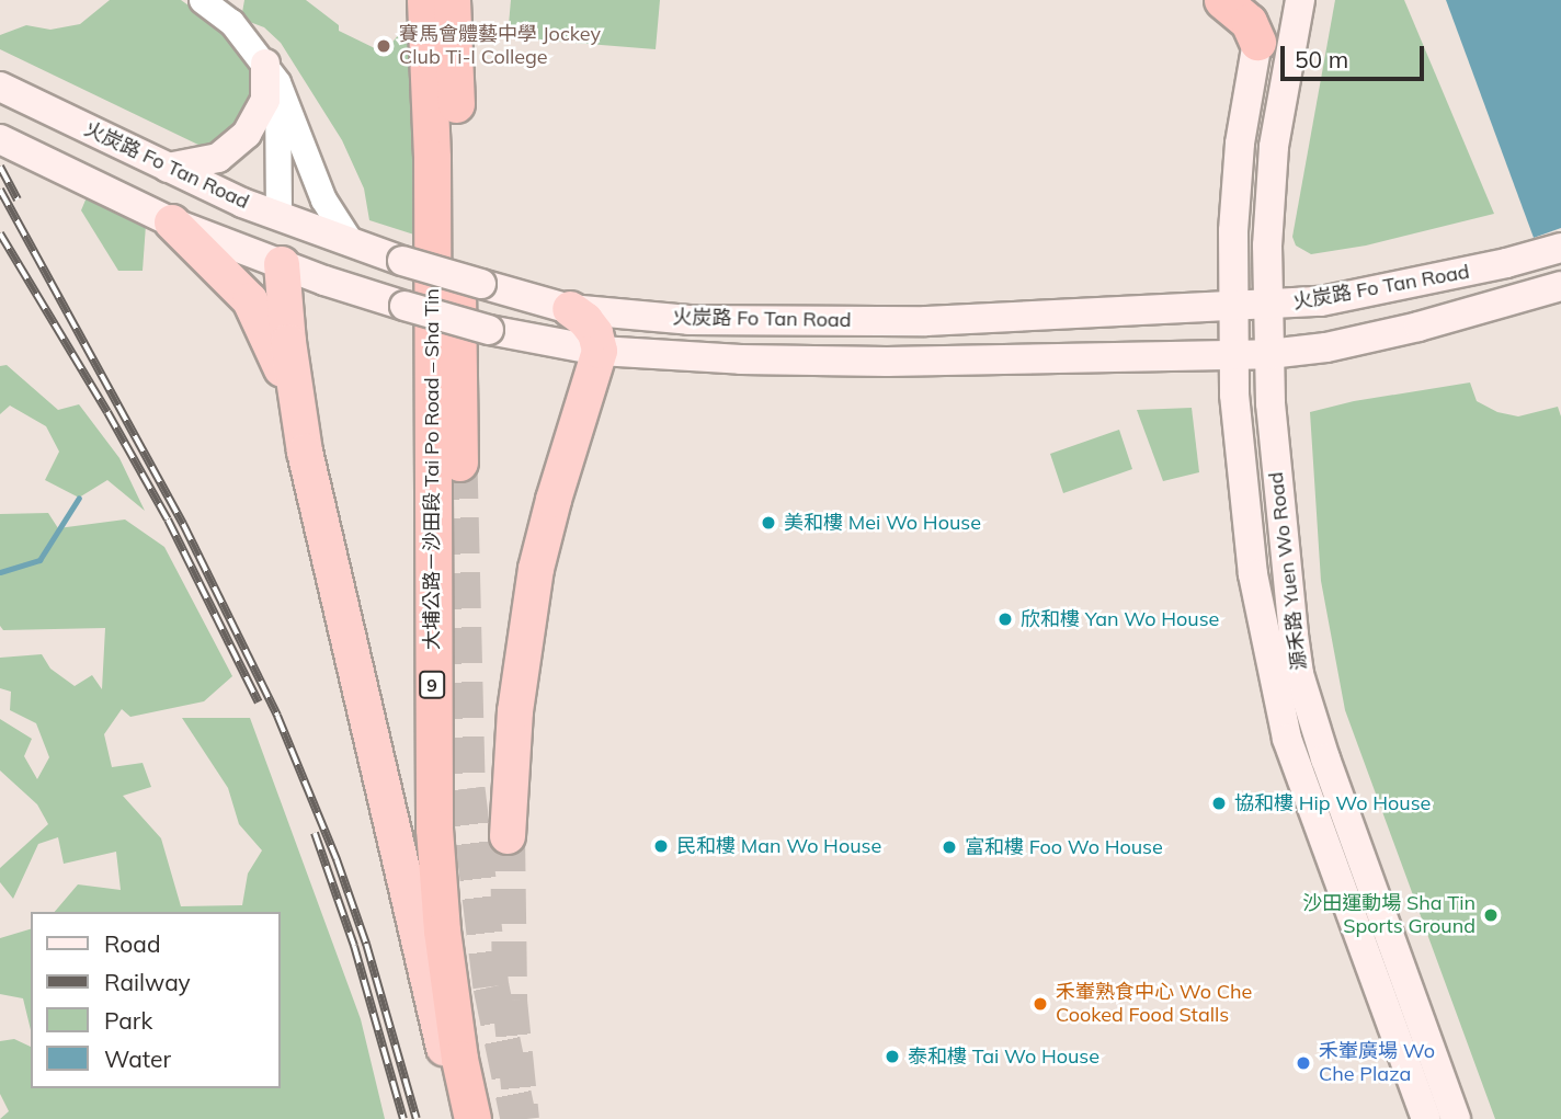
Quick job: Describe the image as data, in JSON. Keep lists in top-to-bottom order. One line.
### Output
{"streets":{"highway":["大埔公路－沙田段 Tai Po Road – Sha Tin","9"],"main road":["火炭路 Fo Tan Road","源禾路 Yuen Wo Road"]},"crossings":[["火炭路 Fo Tan Road","源禾路 Yuen Wo Road"]],"places":["賽馬會體藝中學 Jockey Club Ti-I College","美和樓 Mei Wo House","欣和樓 Yan Wo House","協和樓 Hip Wo House","民和樓 Man Wo House","富和樓 Foo Wo House","沙田運動場 Sha Tin Sports Ground","禾輋熟食中心 Wo Che Cooked Food Stalls","泰和樓 Tai Wo House","禾輋廣場 Wo Che Plaza"],"legend":["Road","Railway","Park","Water"],"scale_bar":"50 m"}
